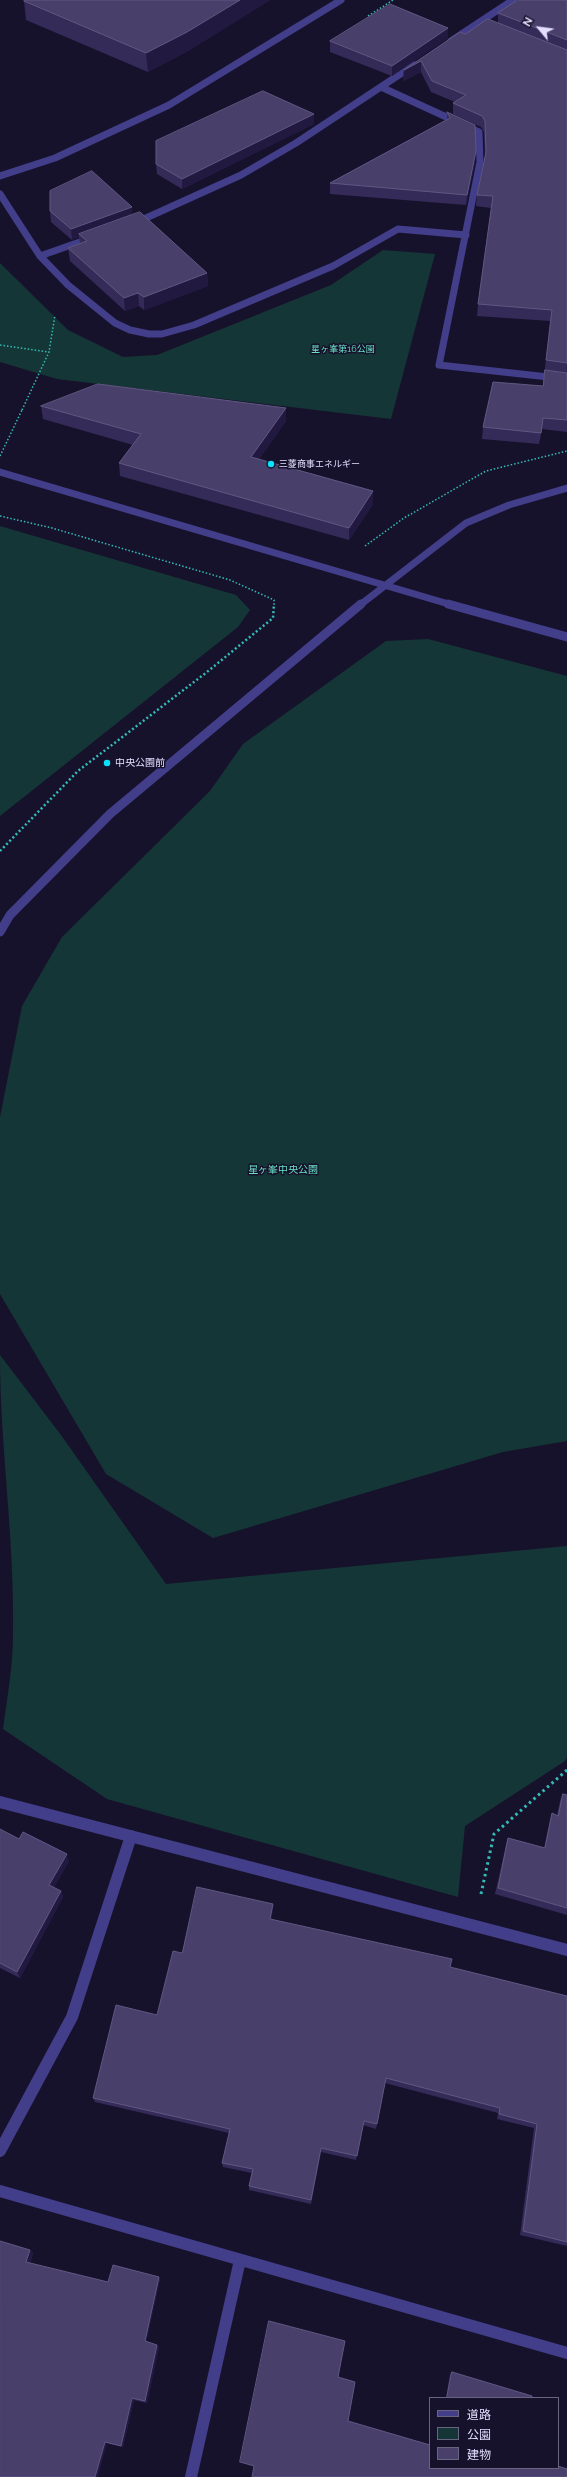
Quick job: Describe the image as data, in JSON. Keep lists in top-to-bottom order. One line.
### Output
{"parks":["星ヶ峯第16公園","星ヶ峯中央公園"],"places":["三菱商事エネルギー","中央公園前"],"legend":["道路","公園","建物"],"north":"top left"}
